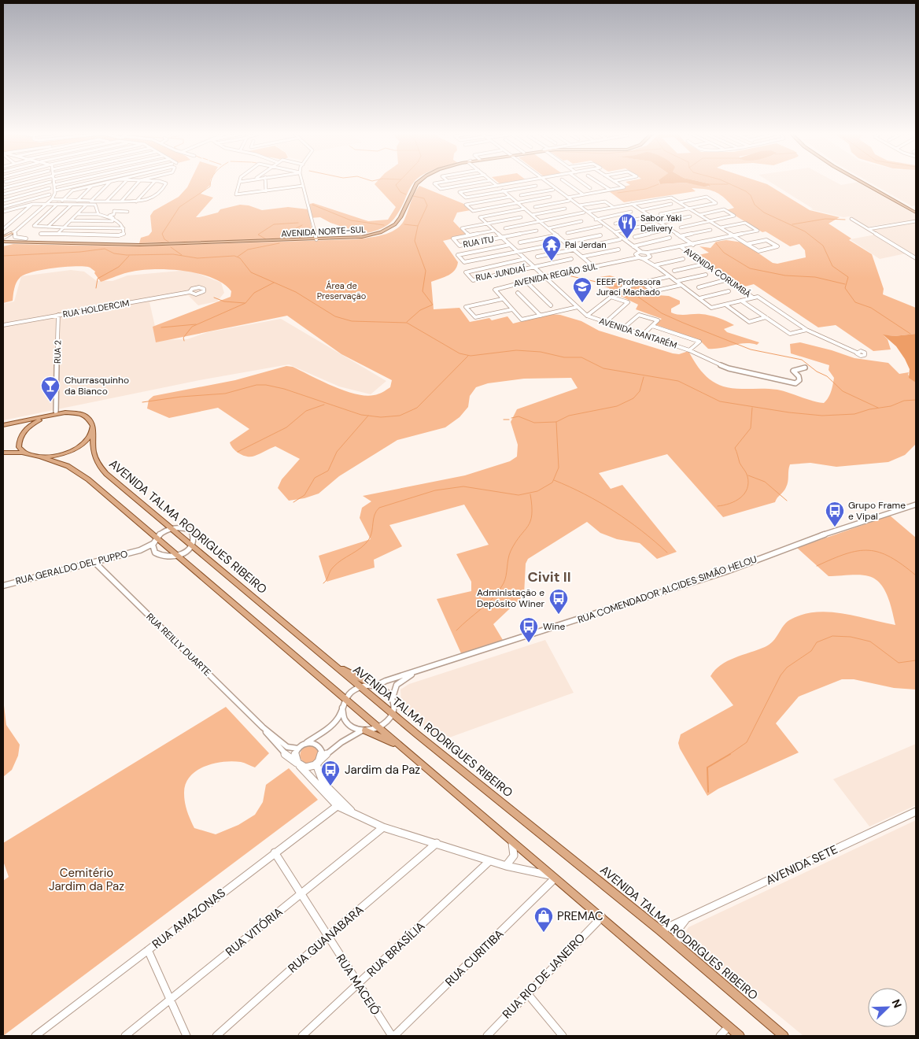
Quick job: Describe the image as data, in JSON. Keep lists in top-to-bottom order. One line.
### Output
{"streets":{"main road":["AVENIDA NORTE-SUL","AVENIDA TALMA RODRIGUES RIBEIRO"],"street":["RUA ITU","AVENIDA CORUMBÁ","RUA JUNDIAÍ","AVENIDA REGIÃO SUL","RUA HOLDERCIM","AVENIDA SANTARÉM","RUA 2","RUA GERALDO DEL PUPPO","RUA COMENDADOR ALCIDES SIMÃO HELOU","RUA REILLY DUARTE","AVENIDA SETE","RUA AMAZONAS","RUA VITÓRIA","RUA GUANABARA","RUA BRASÍLIA","RUA CURITIBA","RUA RIO DE JANEIRO","RUA MACEIÓ"]},"crossings":[["RUA HOLDERCIM","RUA 2"],["AVENIDA TALMA RODRIGUES RIBEIRO","RUA COMENDADOR ALCIDES SIMÃO HELOU"],["AVENIDA TALMA RODRIGUES RIBEIRO","AVENIDA SETE"],["RUA GERALDO DEL PUPPO","RUA REILLY DUARTE"],["RUA REILLY DUARTE","RUA AMAZONAS"],["RUA REILLY DUARTE","RUA VITÓRIA"],["RUA AMAZONAS","RUA MACEIÓ"],["RUA VITÓRIA","RUA MACEIÓ"],["RUA GUANABARA","RUA MACEIÓ"],["RUA BRASÍLIA","RUA MACEIÓ"],["RUA CURITIBA","RUA MACEIÓ"]],"districts":["Civit II"],"parks":["Área de Preservação","Cemitério Jardim da Paz"],"places":{"restaurant":["Sabor Yaki Delivery"],"temple":["Pai Jerdan"],"school or university":["EEEF Professora Juraci Machado"],"bar":["Churrasquinho da Bianco"],"bus stop":["Grupo Frame e Vipal","Administação e Depósito Winer","Wine","Jardim da Paz"],"shop":["PREMAC"]},"north":"top right"}
